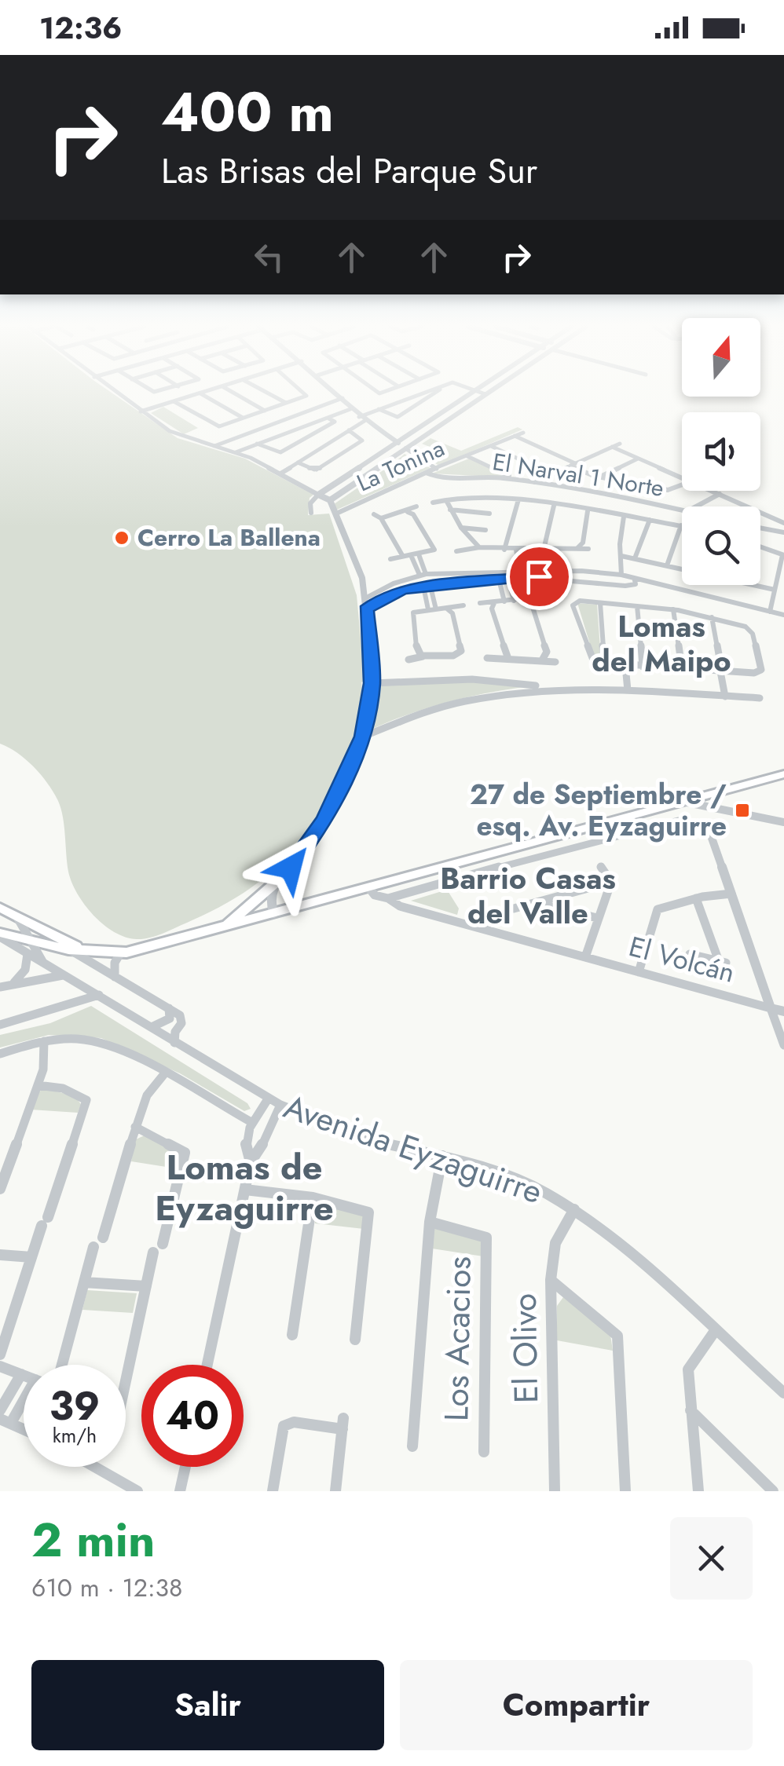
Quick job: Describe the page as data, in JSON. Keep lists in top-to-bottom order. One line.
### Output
{"streets":{"main road":["Avenida Eyzaguirre"],"street":["La Tonina","El Narval 1 Norte","El Volcán","Los Acacios","El Olivo"]},"crossings":[["La Tonina","El Narval 1 Norte"],["El Volcán","Avenida Eyzaguirre"],["Avenida Eyzaguirre","Los Acacios"],["Avenida Eyzaguirre","El Olivo"]],"districts":["Lomas del Maipo","Barrio Casas del Valle","Lomas de Eyzaguirre"],"places":{"other":["Cerro La Ballena"],"transit":["27 de Septiembre / esq. Av. Eyzaguirre"]},"north":"top","page":{"status":"12:36","turn":["400 m","Las Brisas del Parque Sur"],"speed":"39 km/h","limit":"40","heading":["2 min","610 m · 12:38"],"buttons":["Salir","Compartir"]}}
